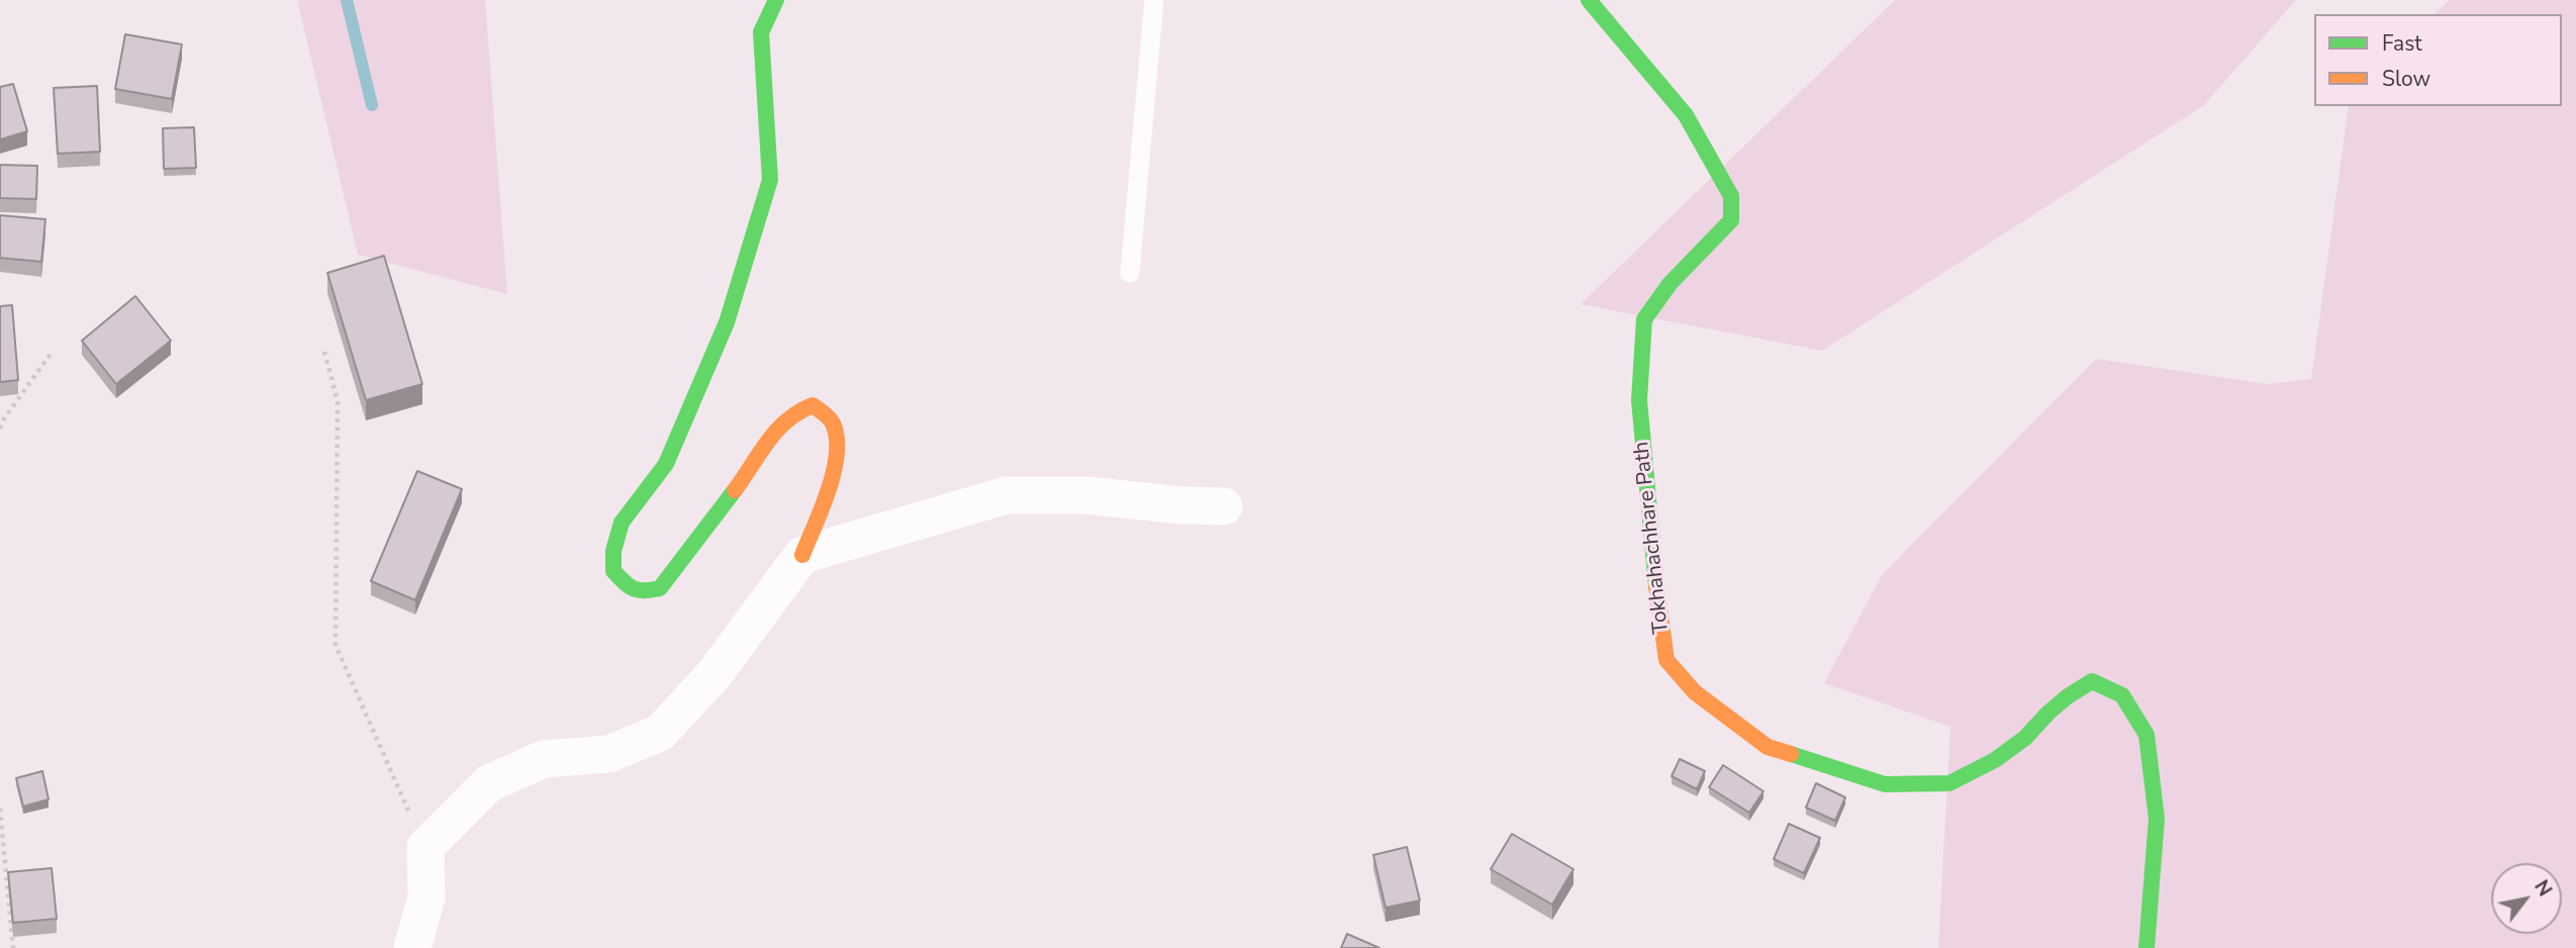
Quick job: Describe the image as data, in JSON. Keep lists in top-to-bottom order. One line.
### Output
{"streets":{"main road":["Tokhahachhare Path"]},"legend":["Fast","Slow"],"north":"top right"}
